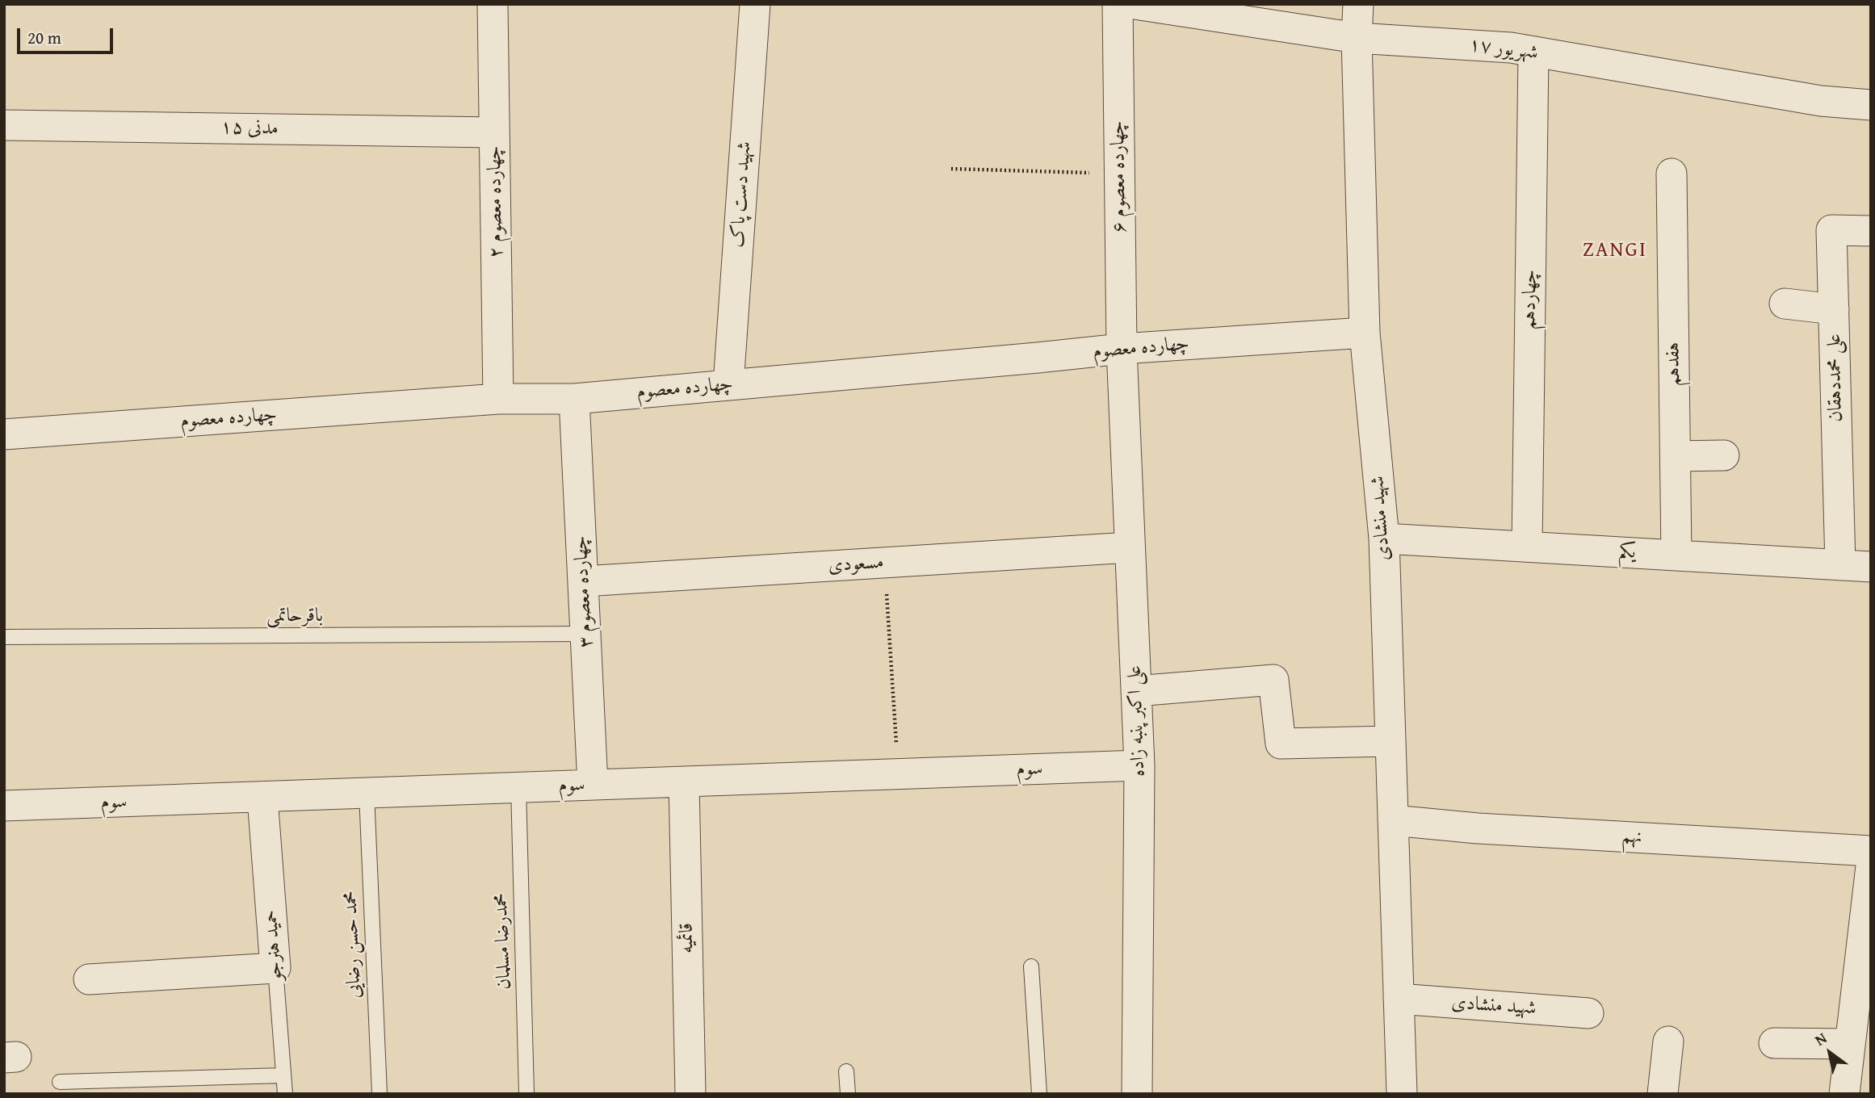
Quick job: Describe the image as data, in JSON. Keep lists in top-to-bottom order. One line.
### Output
{"streets":{"street":["۱۷ شهریور","مدنی ۱۵","چهارده معصوم ۶","شهید دست پاک","چهارده معصوم ۲","چهاردهم","چهارده معصوم","هفدهم","علی محمددهقان","شهید منشادی","یکم","مسعودی","چهارده معصوم ۳","علی اکبر پنبه زاده","سوم","نهم","قائمیه","حمید هنرجو"],"lane":["باقرحاتمی","محمدرضا مسلمان","محمد حسن رضایی"]},"crossings":[["۱۷ شهریور","چهاردهم"],["۱۷ شهریور","شهید منشادی"],["مدنی ۱۵","چهارده معصوم ۲"],["چهارده معصوم ۶","چهارده معصوم"],["چهارده معصوم ۶","علی اکبر پنبه زاده"],["شهید دست پاک","چهارده معصوم"],["چهارده معصوم ۲","چهارده معصوم"],["چهاردهم","یکم"],["چهارده معصوم","شهید منشادی"],["چهارده معصوم","چهارده معصوم ۳"],["چهارده معصوم","علی اکبر پنبه زاده"],["هفدهم","یکم"],["علی محمددهقان","یکم"],["شهید منشادی","یکم"],["شهید منشادی","نهم"],["مسعودی","چهارده معصوم ۳"],["مسعودی","علی اکبر پنبه زاده"],["چهارده معصوم ۳","باقرحاتمی"],["چهارده معصوم ۳","سوم"],["علی اکبر پنبه زاده","سوم"],["سوم","قائمیه"],["سوم","محمدرضا مسلمان"],["سوم","محمد حسن رضایی"],["سوم","حمید هنرجو"]],"districts":["ZANGI"],"scale_bar":"20 m","north":"top left"}
